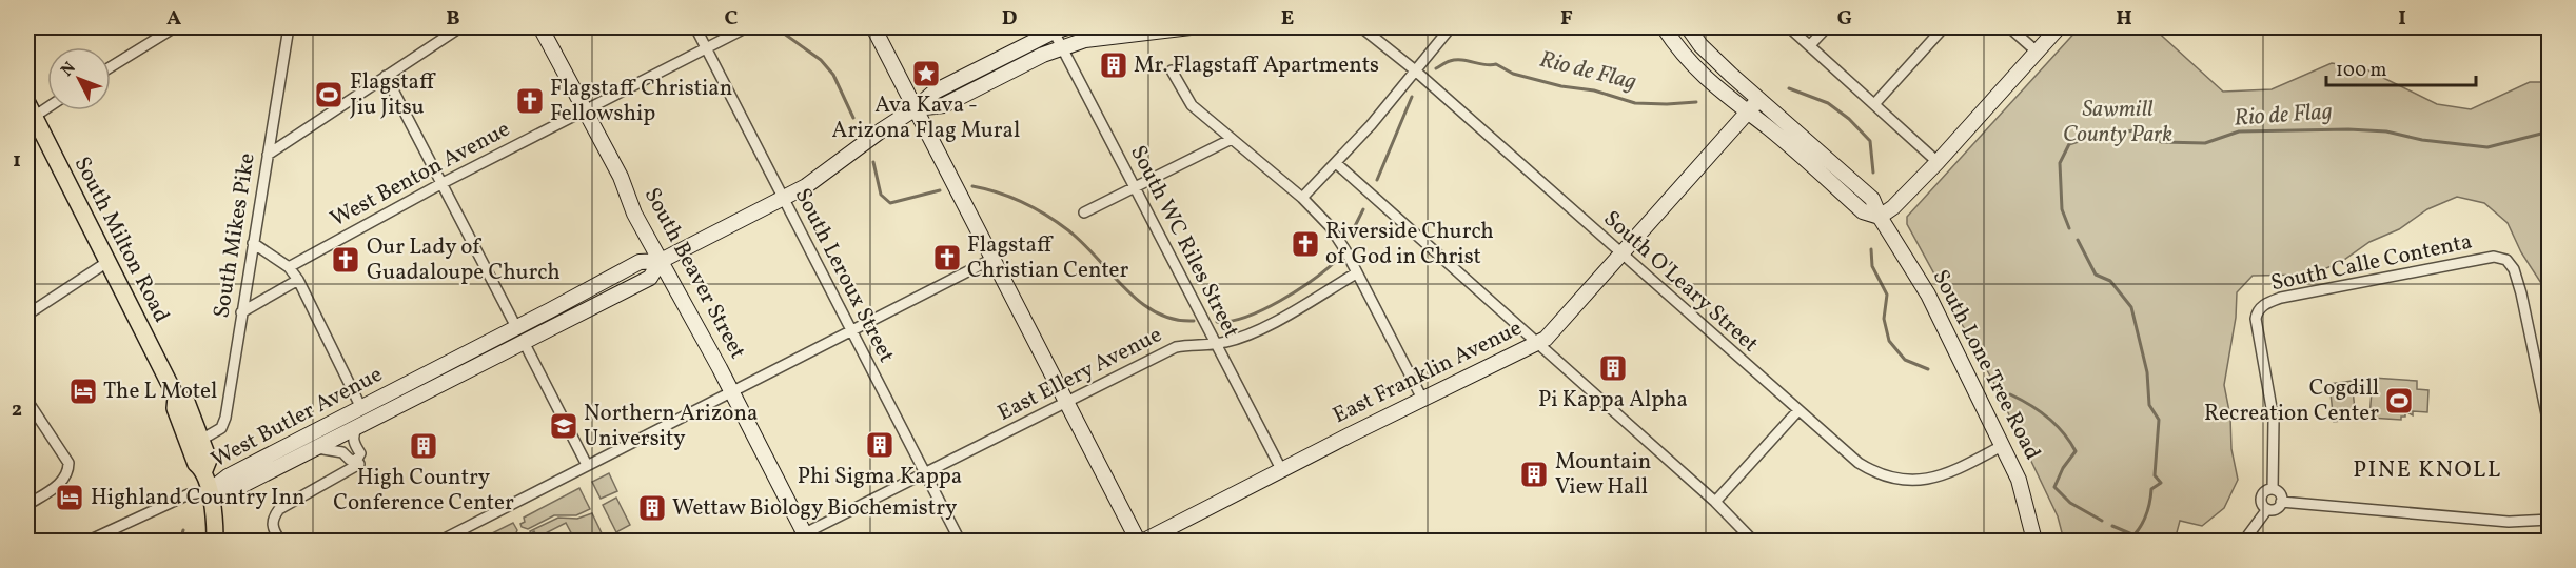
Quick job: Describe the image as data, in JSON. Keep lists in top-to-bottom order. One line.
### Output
{"streets":{"main road":["South Milton Road","South Beaver Street","South Lone Tree Road","East Franklin Avenue","West Butler Avenue"],"street":["West Benton Avenue","South Mikes Pike","South WC Riles Street","South Calle Contenta","South Leroux Street","South O'Leary Street","East Ellery Avenue"]},"crossings":[["West Benton Avenue","South Beaver Street"],["West Benton Avenue","South Leroux Street"],["South Mikes Pike","South Milton Road"],["South Milton Road","West Butler Avenue"],["South WC Riles Street","East Franklin Avenue"],["South WC Riles Street","East Ellery Avenue"],["South WC Riles Street","West Butler Avenue"],["South Beaver Street","East Ellery Avenue"],["South Beaver Street","West Butler Avenue"],["South Leroux Street","East Ellery Avenue"],["South Leroux Street","West Butler Avenue"],["South O'Leary Street","South Lone Tree Road"],["South O'Leary Street","East Franklin Avenue"],["South Lone Tree Road","East Franklin Avenue"]],"districts":["PINE KNOLL"],"water":["Rio de Flag"],"parks":["Sawmill County Park"],"places":{"building":["Mr. Flagstaff Apartments","Pi Kappa Alpha","Phi Sigma Kappa","High Country Conference Center","Mountain View Hall","Wettaw Biology Biochemistry"],"place":["Ava Kava - Arizona Flag Mural"],"sports":["Flagstaff Jiu Jitsu","Cogdill Recreation Center"],"church":["Flagstaff Christian Fellowship","Riverside Church of God in Christ","Flagstaff Christian Center","Our Lady of Guadaloupe Church"],"hotel":["The L Motel","Highland Country Inn"],"school or university":["Northern Arizona University"]},"scale_bar":"100 m","north":"top left","grid":{"columns":["A","B","C","D","E","F","G","H","I"],"rows":["1","2"]}}
